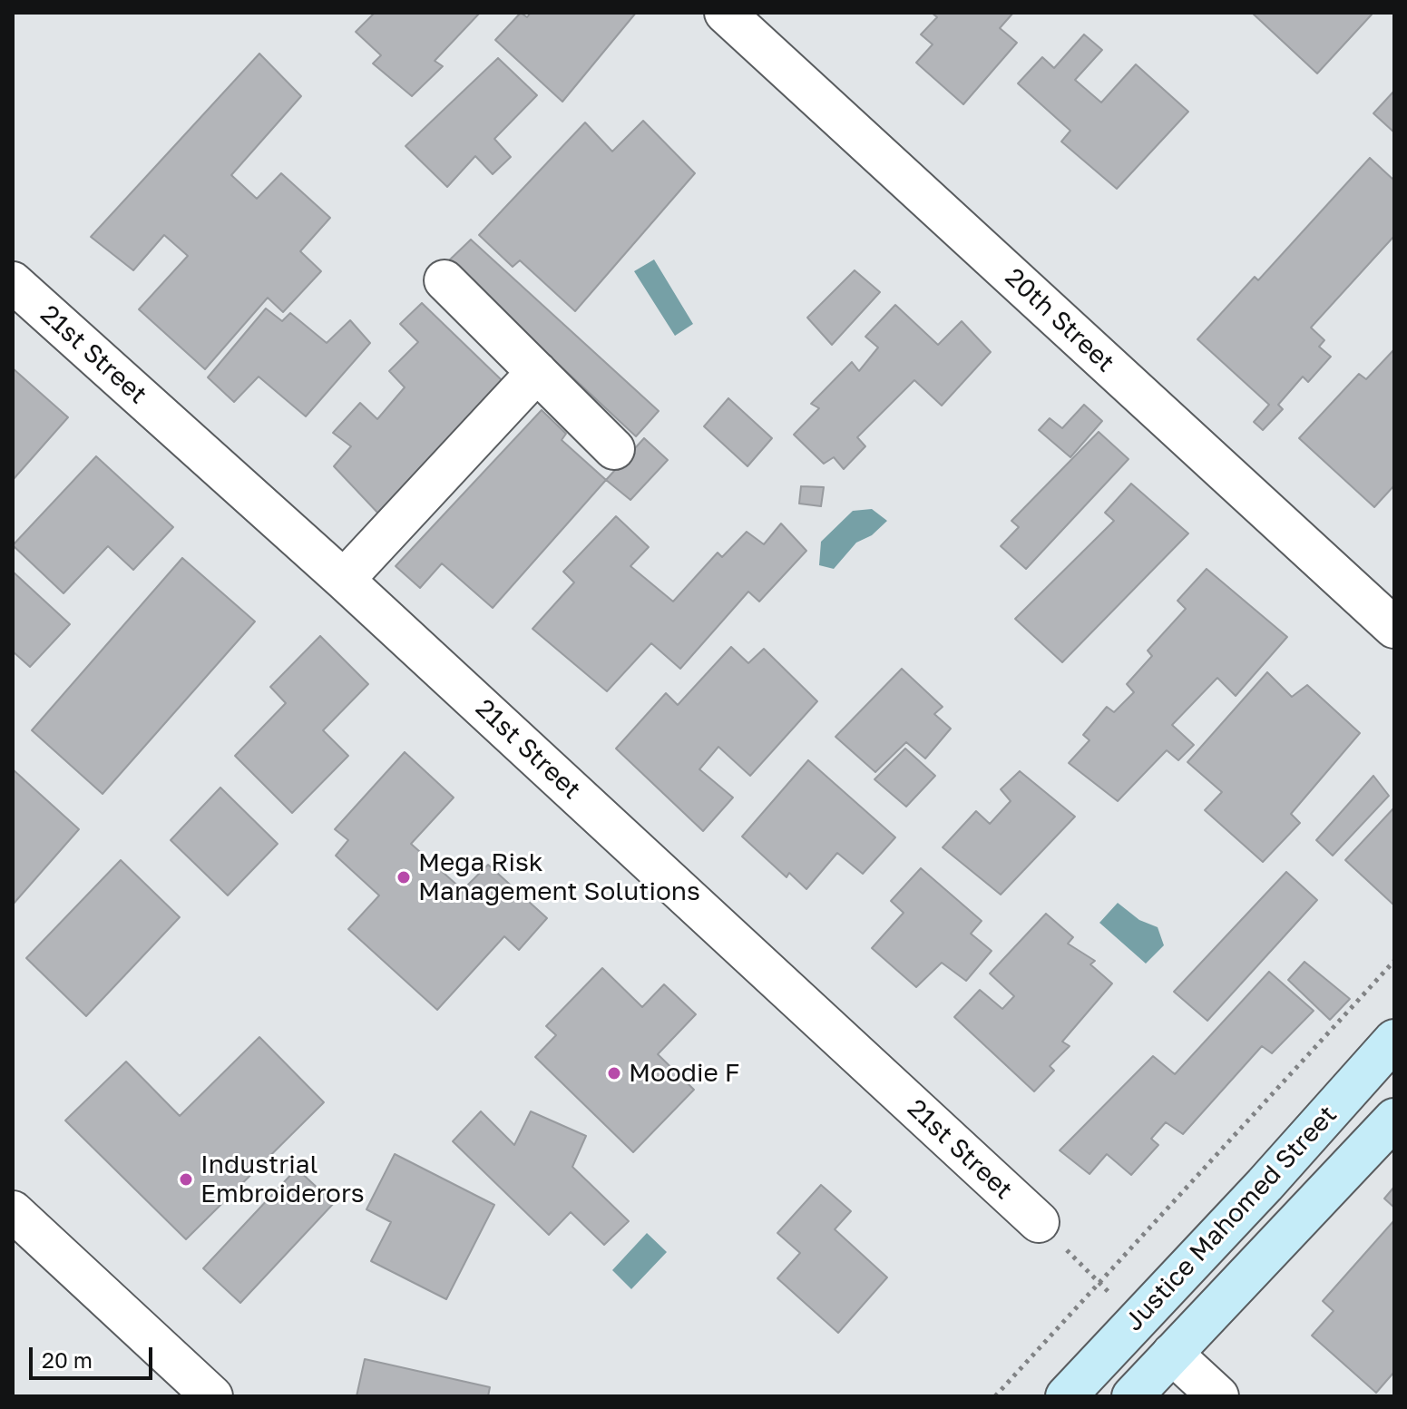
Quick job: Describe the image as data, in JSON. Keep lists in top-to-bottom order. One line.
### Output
{"streets":{"main road":["Justice Mahomed Street"],"street":["20th Street","21st Street"]},"places":["Mega Risk Management Solutions","Moodie F","Industrial Embroiderors"],"scale_bar":"20 m"}
